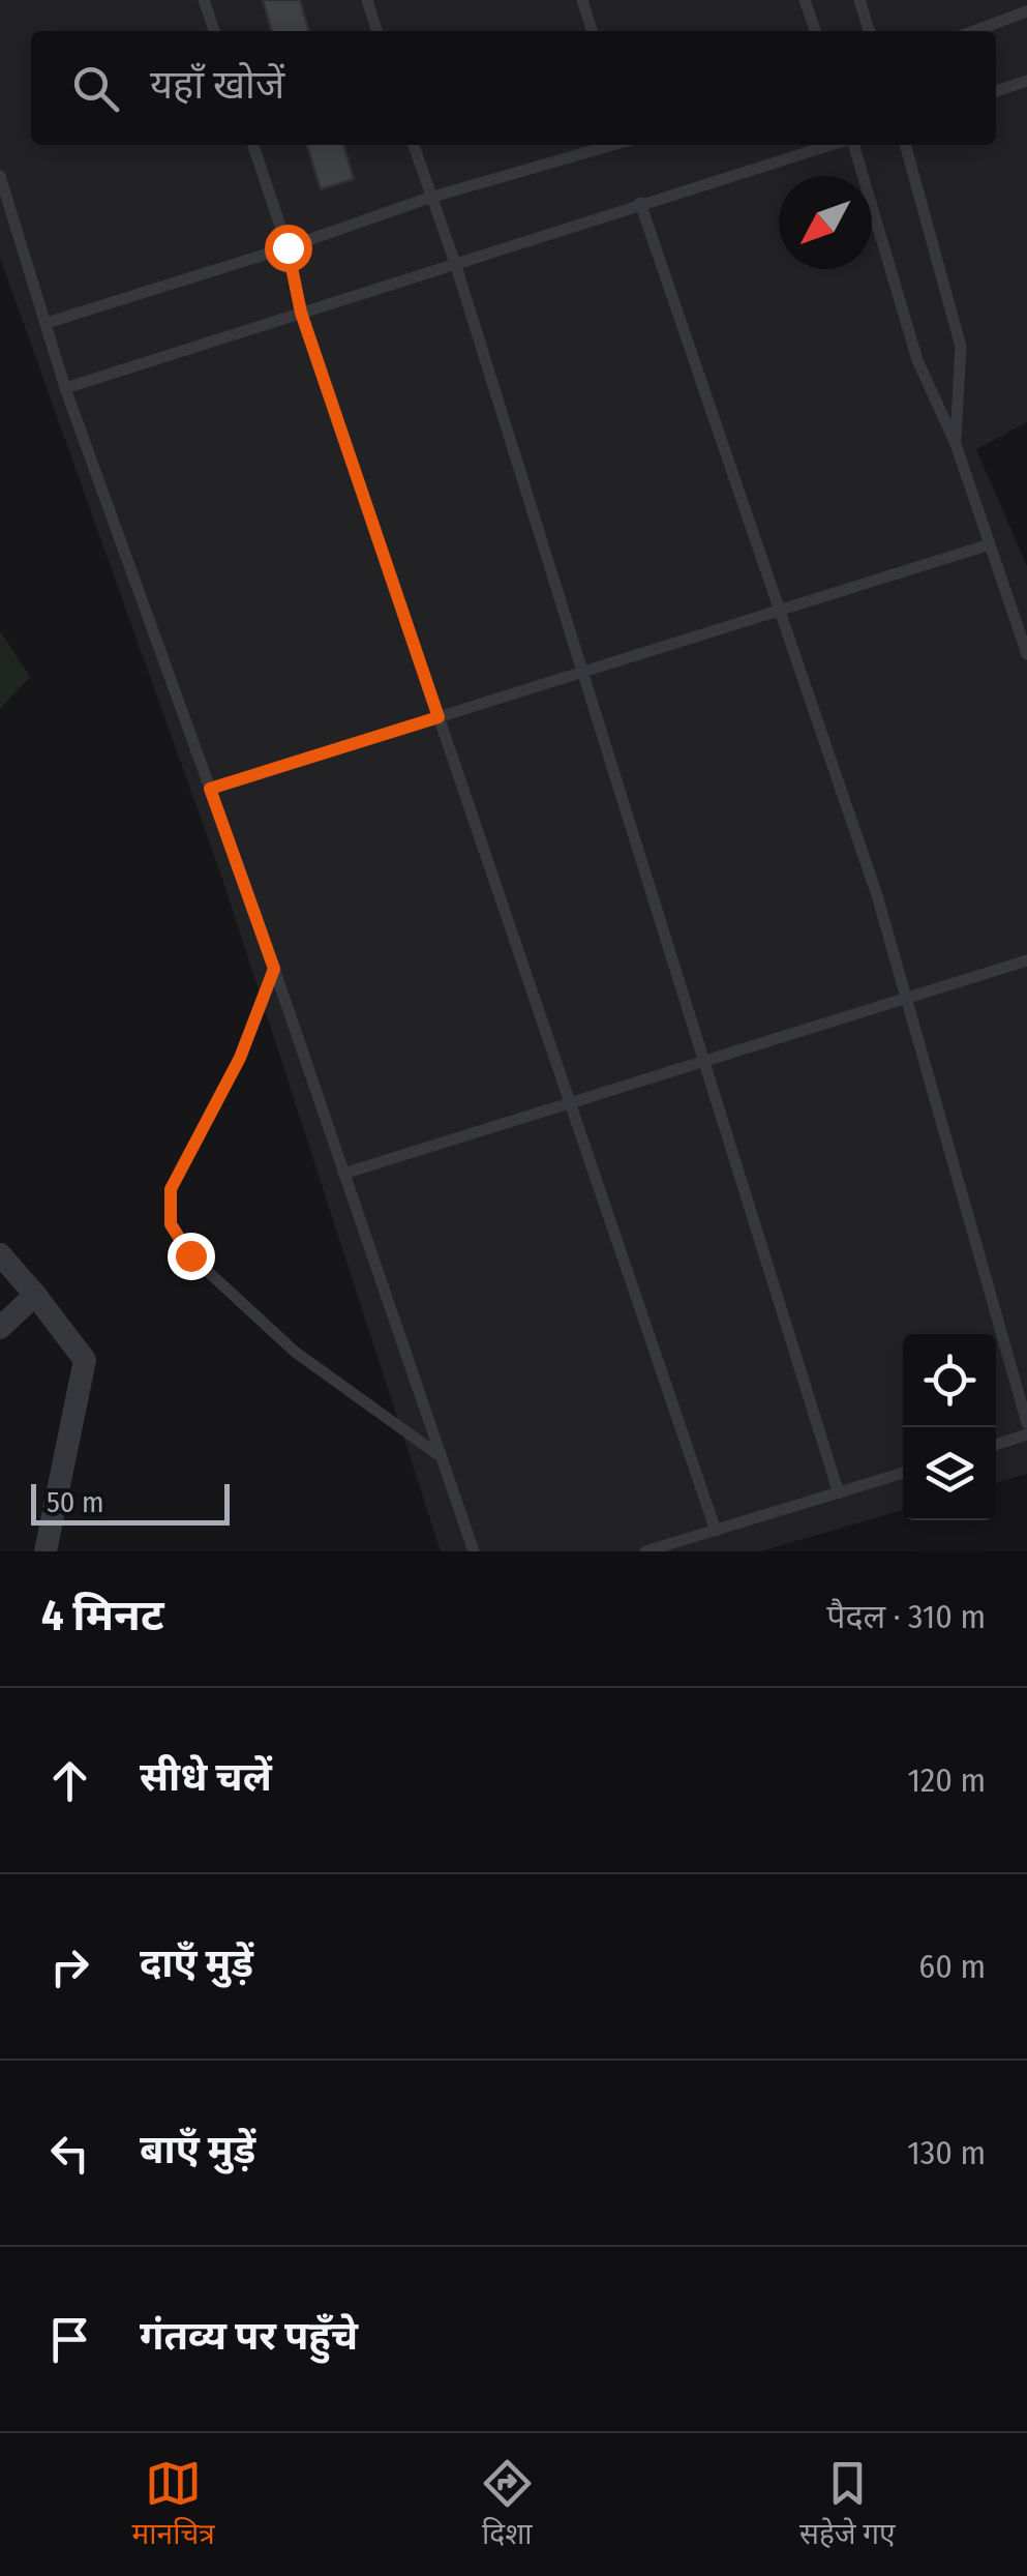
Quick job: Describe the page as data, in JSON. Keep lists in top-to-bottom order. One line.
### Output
{"scale_bar":"50 m","north":"bottom left","page":{"search":"यहाँ खोजें","scale":"50 m","heading":["4 मिनट","पैदल · 310 m"],"list":[["सीधे चलें","120 m"],["दाएँ मुड़ें","60 m"],["बाएँ मुड़ें","130 m"],"गंतव्य पर पहुँचे"],"nav":["मानचित्र","दिशा","सहेजे गए"]}}
